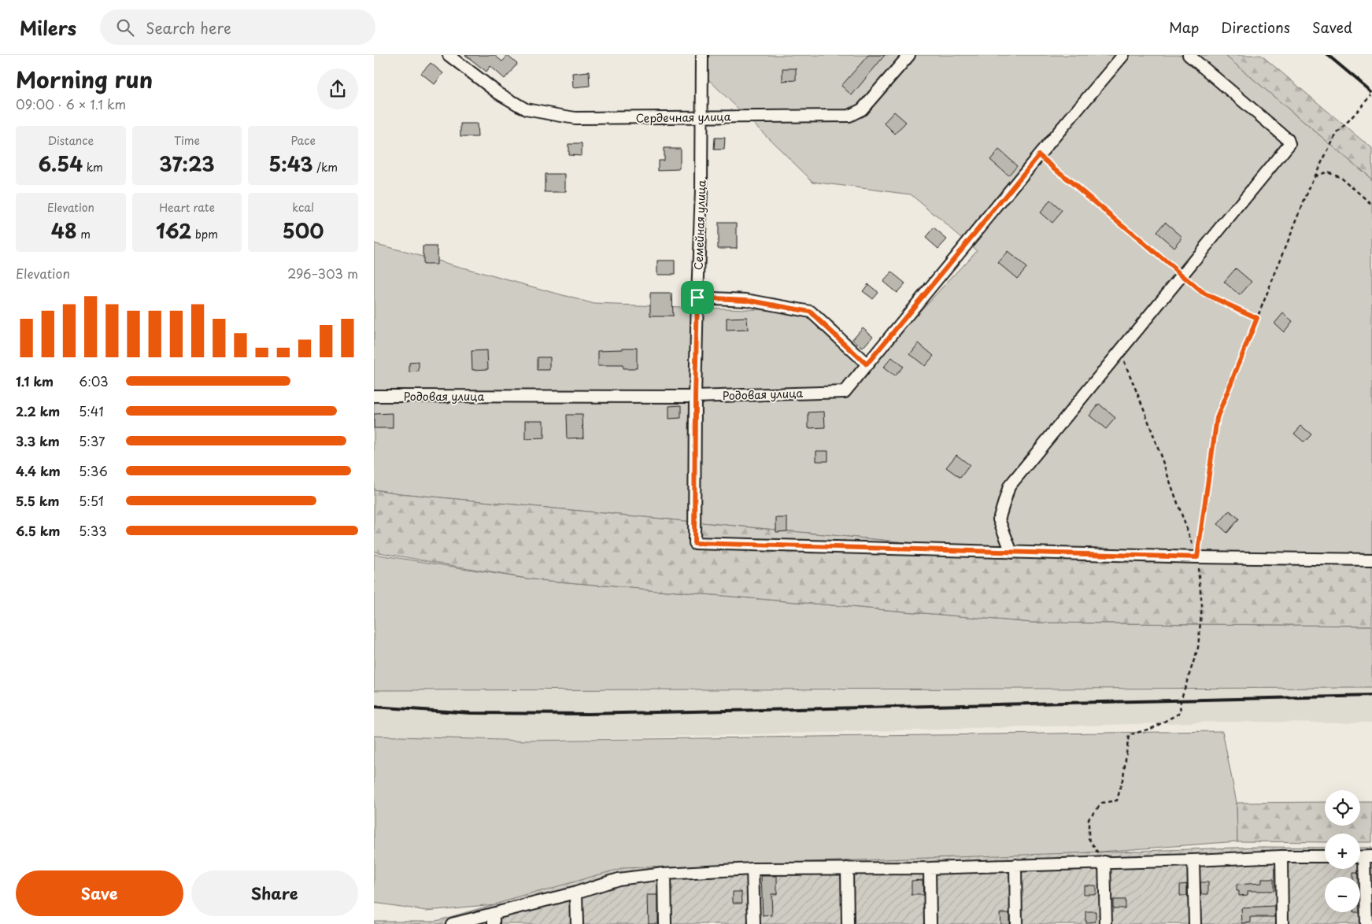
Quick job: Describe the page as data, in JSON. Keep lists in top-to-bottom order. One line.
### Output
{"streets":{"street":["Сердечная улица","Семейная улица","Родовая улица"]},"crossings":[["Сердечная улица","Семейная улица"],["Семейная улица","Родовая улица"]],"page":{"header":"Milers","search":"Search here","nav":["Map","Directions","Saved"],"heading":["Morning run","09:00 · 6 × 1.1 km"],"stats":[["Distance","6.54 km"],["Time","37:23"],["Pace","5:43 /km"],["Elevation","48 m"],["Heart rate","162 bpm"],["kcal","500"]],"chart":["Elevation","296–303 m"],"list":[{"name":"1.1 km","note":"6:03"},{"name":"2.2 km","note":"5:41"},{"name":"3.3 km","note":"5:37"},{"name":"4.4 km","note":"5:36"},{"name":"5.5 km","note":"5:51"},{"name":"6.5 km","note":"5:33"}],"map_buttons":["+","−"],"buttons":["Save","Share"]}}
